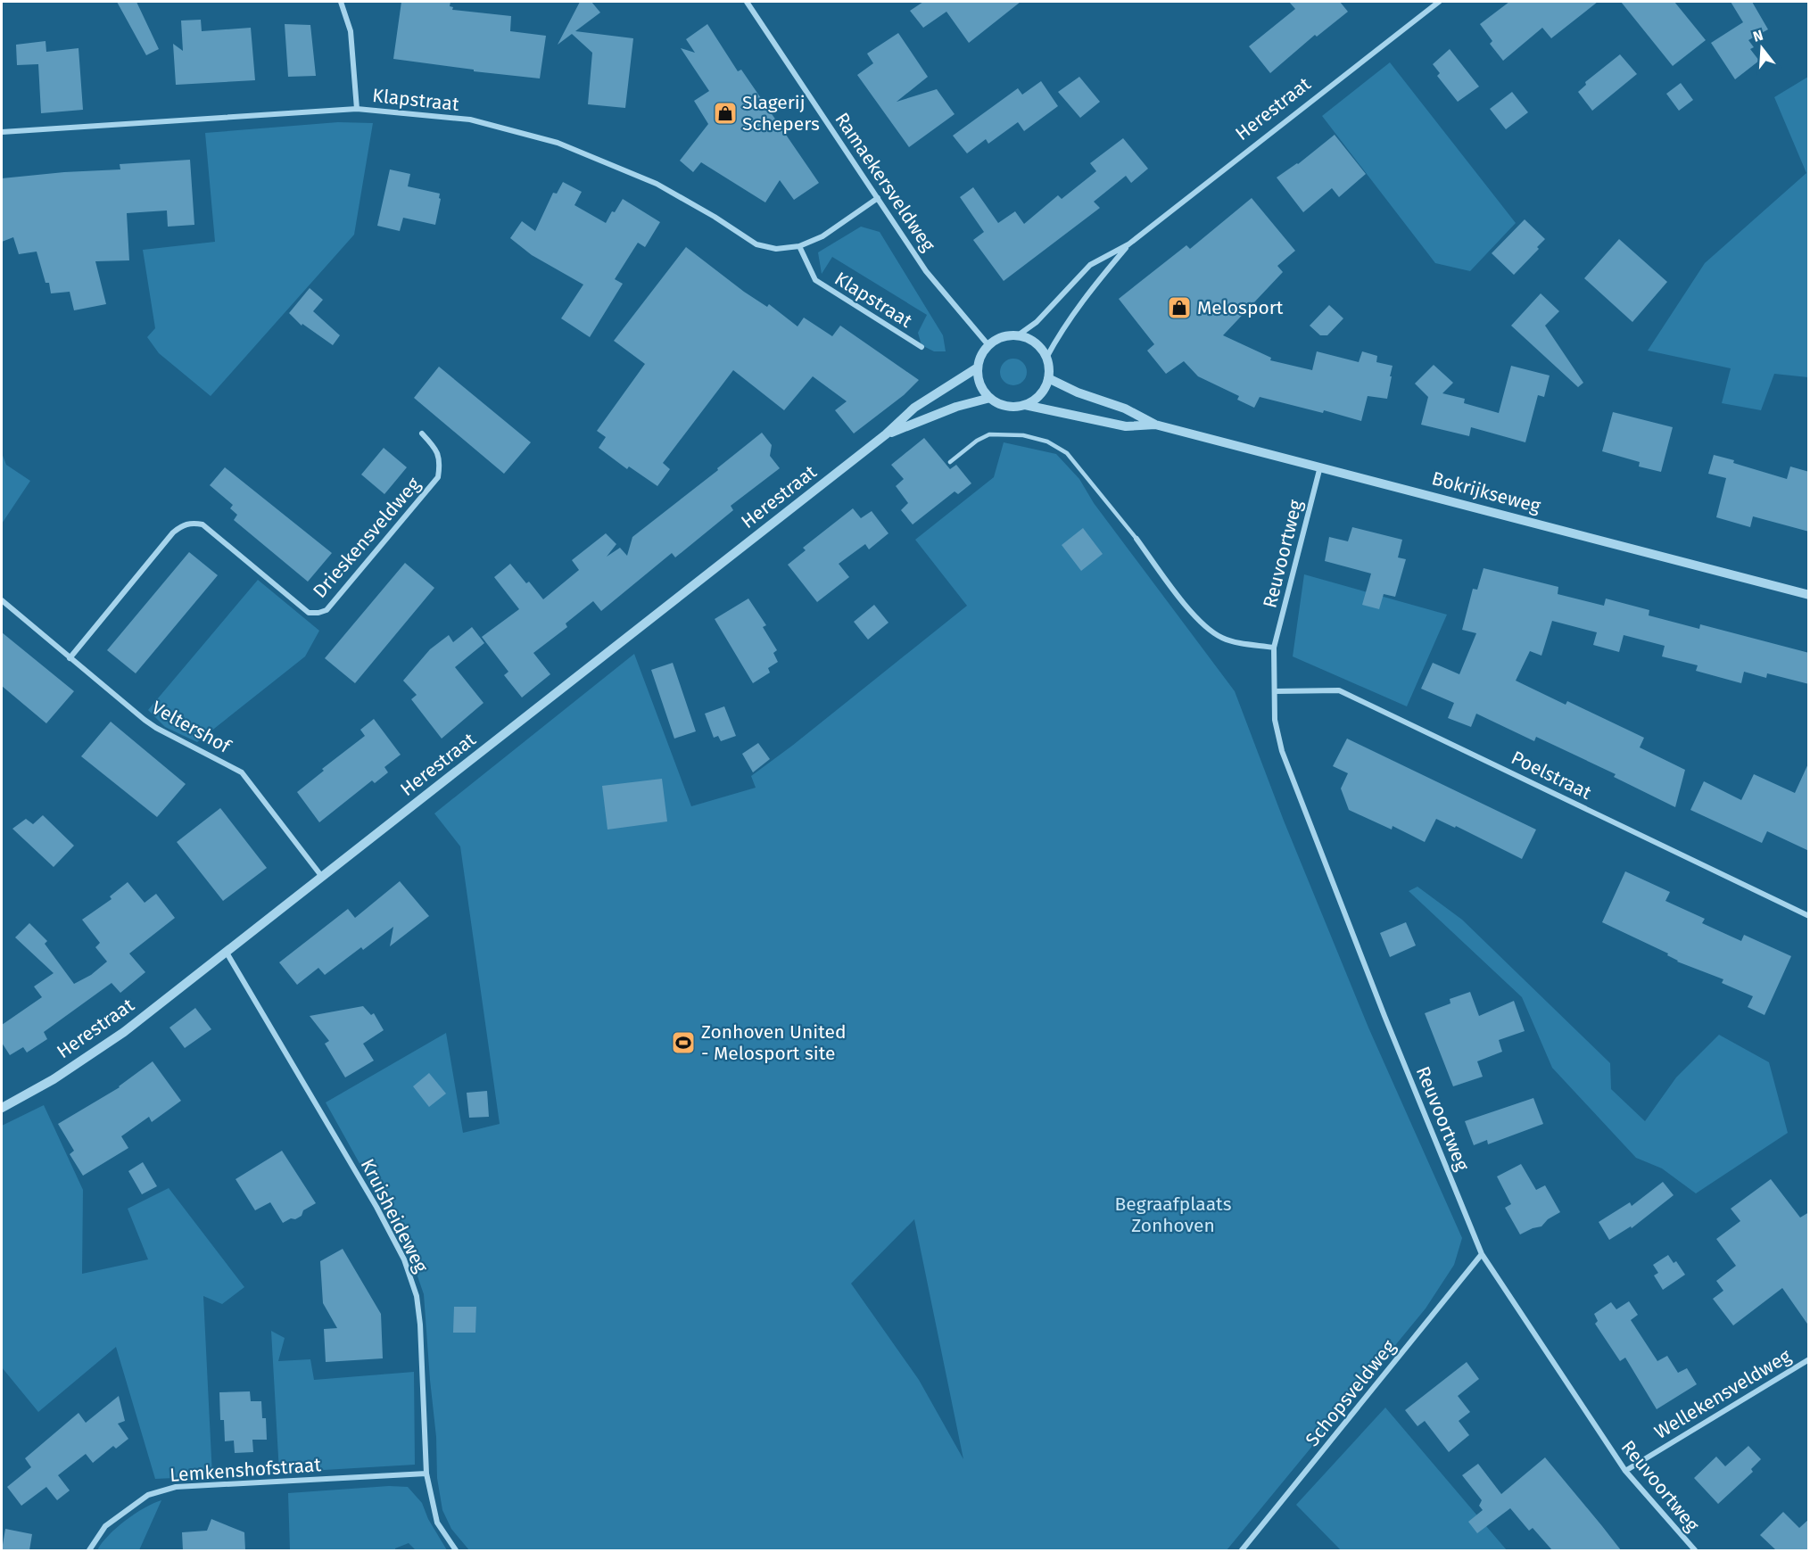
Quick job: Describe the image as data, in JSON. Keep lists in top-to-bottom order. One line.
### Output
{"streets":{"street":["Klapstraat","Herestraat","Ramaekersveldweg","Bokrijkseweg","Drieskensveldweg","Reuvoortweg","Veltershof","Poelstraat","Kruisheideweg","Schopsveldweg","Wellekensveldweg","Lemkenshofstraat"]},"crossings":[["Klapstraat","Ramaekersveldweg"],["Herestraat","Ramaekersveldweg"],["Herestraat","Bokrijkseweg"],["Herestraat","Veltershof"],["Herestraat","Kruisheideweg"],["Ramaekersveldweg","Bokrijkseweg"],["Bokrijkseweg","Reuvoortweg"],["Drieskensveldweg","Veltershof"],["Reuvoortweg","Poelstraat"],["Reuvoortweg","Schopsveldweg"],["Reuvoortweg","Wellekensveldweg"],["Kruisheideweg","Lemkenshofstraat"]],"parks":["Begraafplaats Zonhoven"],"places":{"shop":["Slagerij Schepers","Melosport"],"sports":["Zonhoven United - Melosport site"]},"north":"top"}
